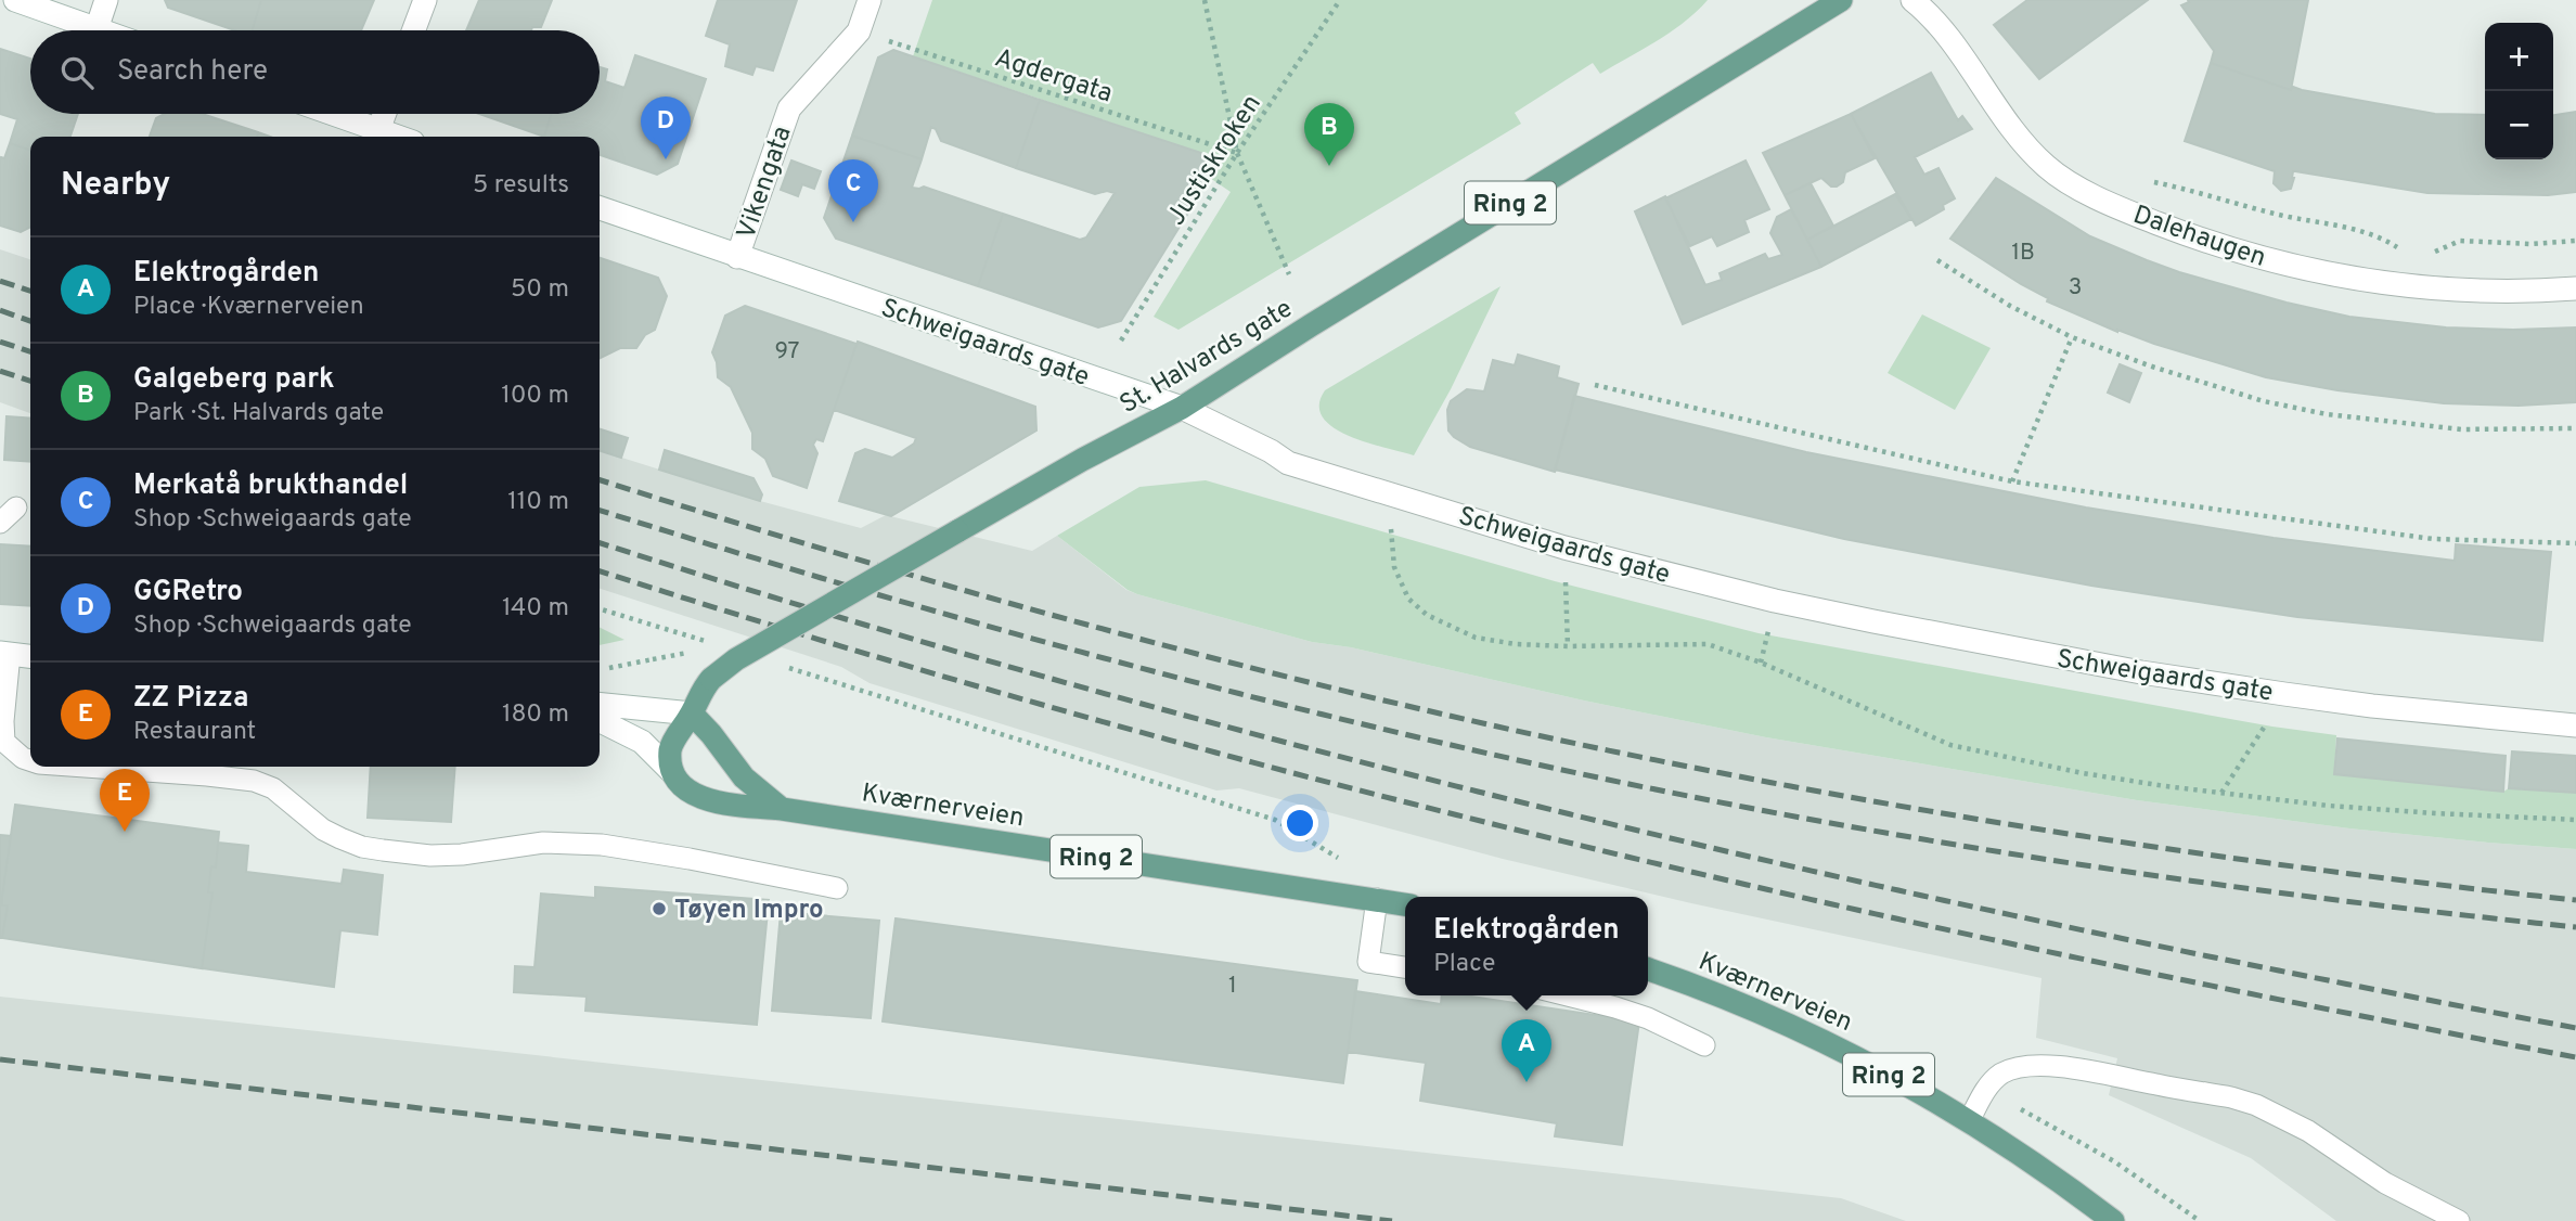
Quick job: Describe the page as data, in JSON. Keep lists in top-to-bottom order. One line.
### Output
{"streets":{"main road":["Ring 2","St. Halvards gate","Kværnerveien"],"street":["Vikengata","Dalehaugen","Schweigaards gate"],"path":["Agdergata","Justiskroken"]},"crossings":[["Agdergata","Justiskroken"],["Agdergata","Vikengata"],["Vikengata","Schweigaards gate"],["Ring 2","St. Halvards gate"],["Ring 2","Kværnerveien"],["Schweigaards gate","St. Halvards gate"]],"places":["Tøyen Impro"],"house_numbers":["1B","3","97","1"],"page":{"map_buttons":["+","−"],"search":"Search here","pins":["D","B","C","E","A"],"heading":["Nearby","5 results"],"list":[{"mark":"A","name":"Elektrogården","note":"Place · Kværnerveien","value":"50 m"},{"mark":"B","name":"Galgeberg park","note":"Park · St. Halvards gate","value":"100 m"},{"mark":"C","name":"Merkatå brukthandel","note":"Shop · Schweigaards gate","value":"110 m"},{"mark":"D","name":"GGRetro","note":"Shop · Schweigaards gate","value":"140 m"},{"mark":"E","name":"ZZ Pizza","note":"Restaurant","value":"180 m"}],"popup":["Elektrogården","Place"]}}
